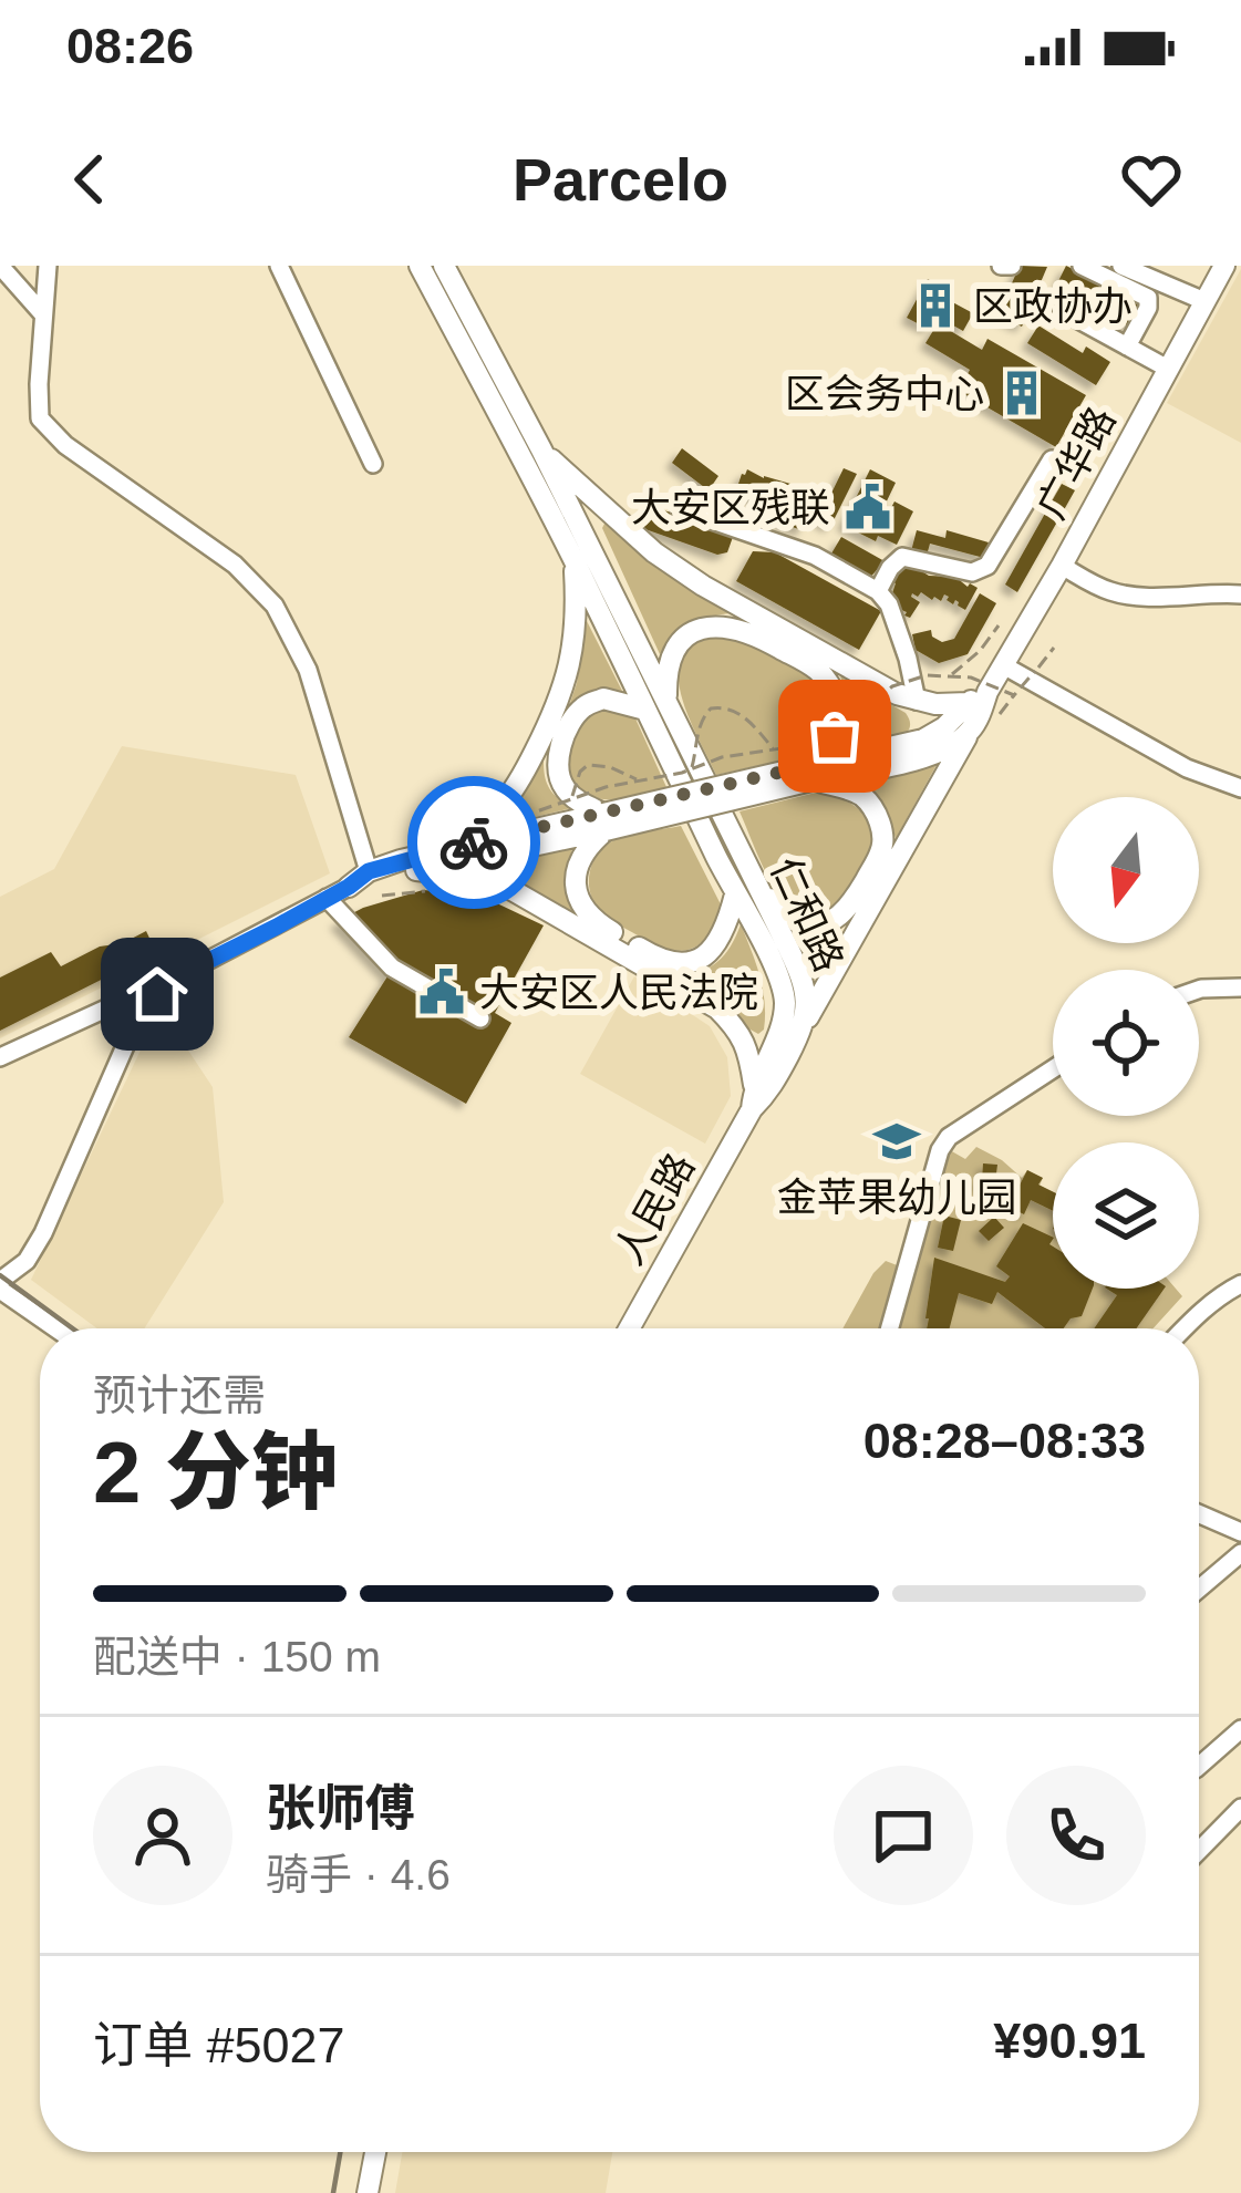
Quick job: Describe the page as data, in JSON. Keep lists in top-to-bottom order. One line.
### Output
{"streets":{"main road":["广华路","仁和路","人民路"]},"crossings":[["仁和路","人民路"]],"places":{"building":["区政协办","区会务中心"],"public building":["大安区残联","大安区人民法院"],"school or university":["金苹果幼儿园"]},"north":"bottom","page":{"status":"08:26","header":"Parcelo","heading":["2 分钟","预计还需","08:28–08:33"],"panel":["张师傅","骑手 · 4.6","订单 #5027","¥90.91"],"bar":"配送中 · 150 m"}}
